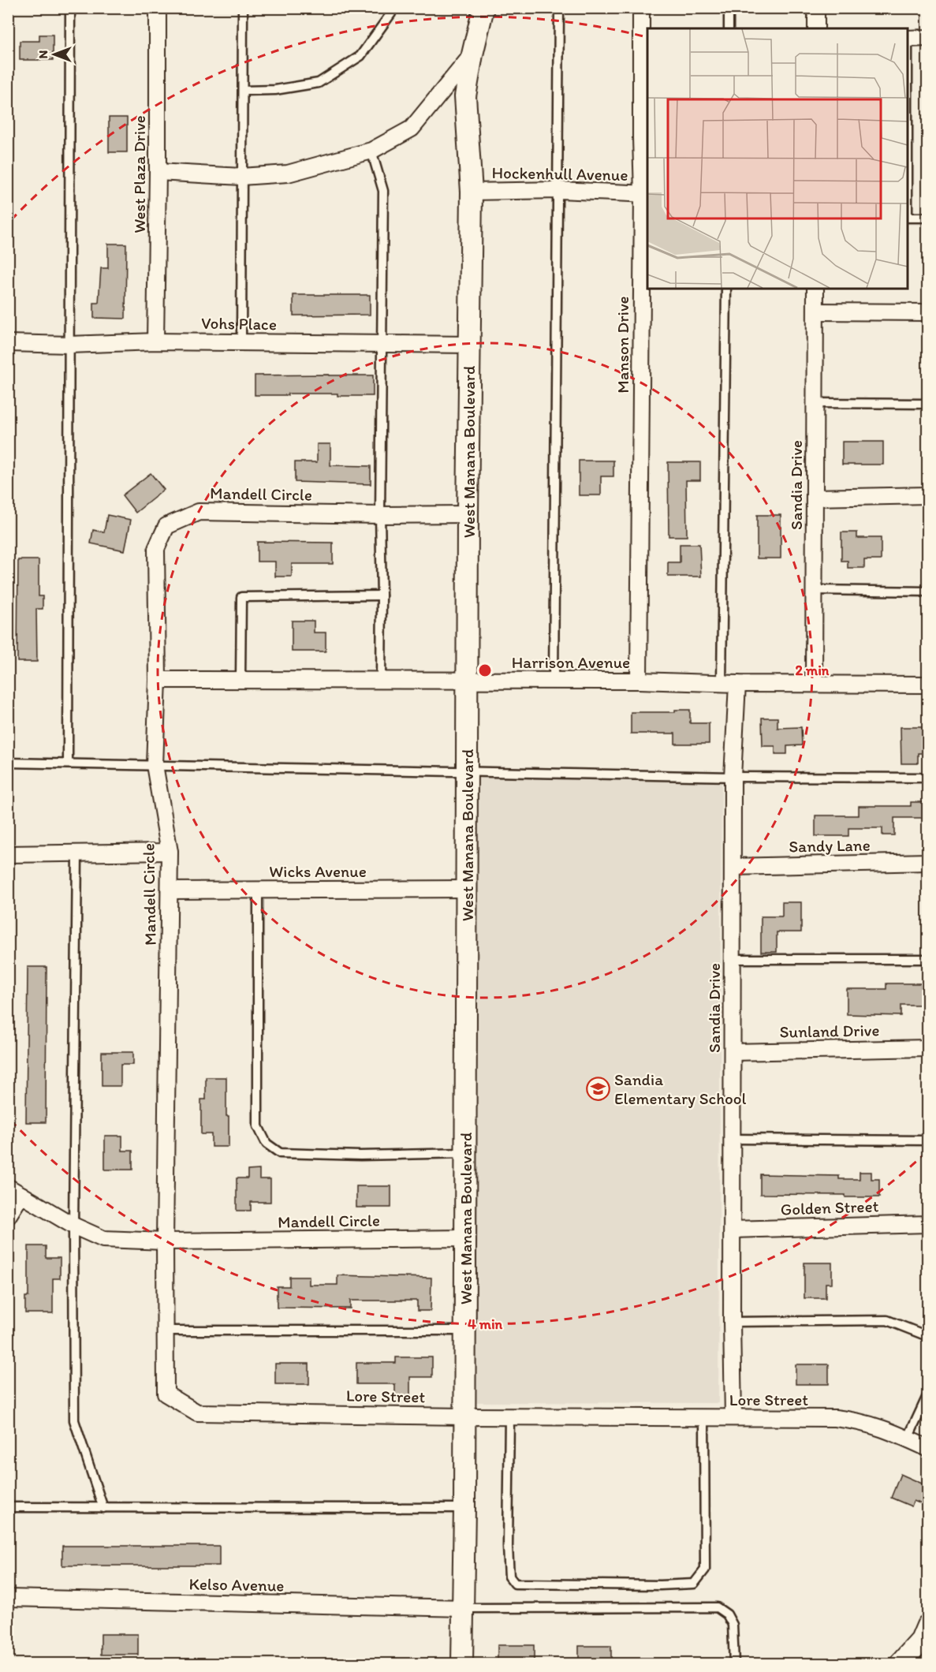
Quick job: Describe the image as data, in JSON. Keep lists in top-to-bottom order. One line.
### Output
{"streets":{"street":["Hockenhull Avenue","West Plaza Drive","Vohs Place","Manson Drive","West Manana Boulevard","Sandia Drive","Mandell Circle","Harrison Avenue","Sandy Lane","Wicks Avenue","Sunland Drive","Golden Street","Lore Street","Kelso Avenue"]},"crossings":[["Hockenhull Avenue","Manson Drive"],["Hockenhull Avenue","West Manana Boulevard"],["West Plaza Drive","Vohs Place"],["Vohs Place","West Manana Boulevard"],["Manson Drive","Harrison Avenue"],["West Manana Boulevard","Mandell Circle"],["West Manana Boulevard","Harrison Avenue"],["West Manana Boulevard","Wicks Avenue"],["West Manana Boulevard","Lore Street"],["West Manana Boulevard","Kelso Avenue"],["Sandia Drive","Harrison Avenue"],["Sandia Drive","Sandy Lane"],["Sandia Drive","Sunland Drive"],["Sandia Drive","Golden Street"],["Sandia Drive","Lore Street"],["Mandell Circle","Harrison Avenue"],["Mandell Circle","Wicks Avenue"],["Mandell Circle","Lore Street"]],"places":{"school or university":["Sandia Elementary School"]},"north":"left","rings":["2 min","4 min"]}
